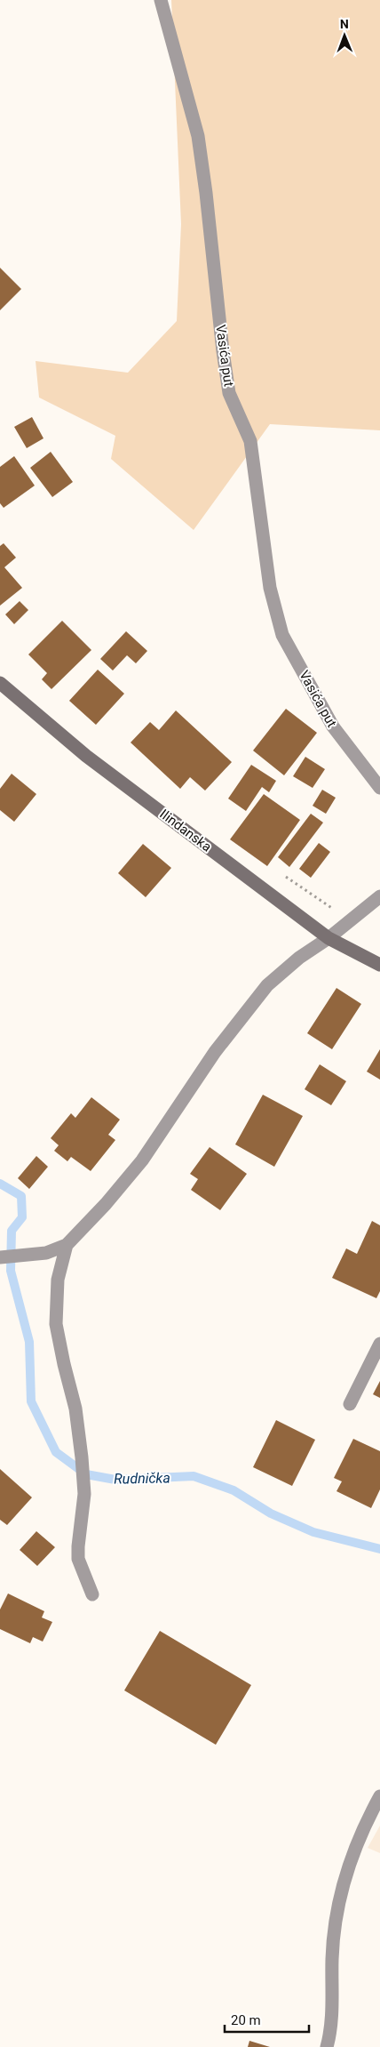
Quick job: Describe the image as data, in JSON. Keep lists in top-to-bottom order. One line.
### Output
{"streets":{"street":["Vasića put","Ilindanska"]},"water":["Rudnička"],"scale_bar":"20 m","north":"top"}
